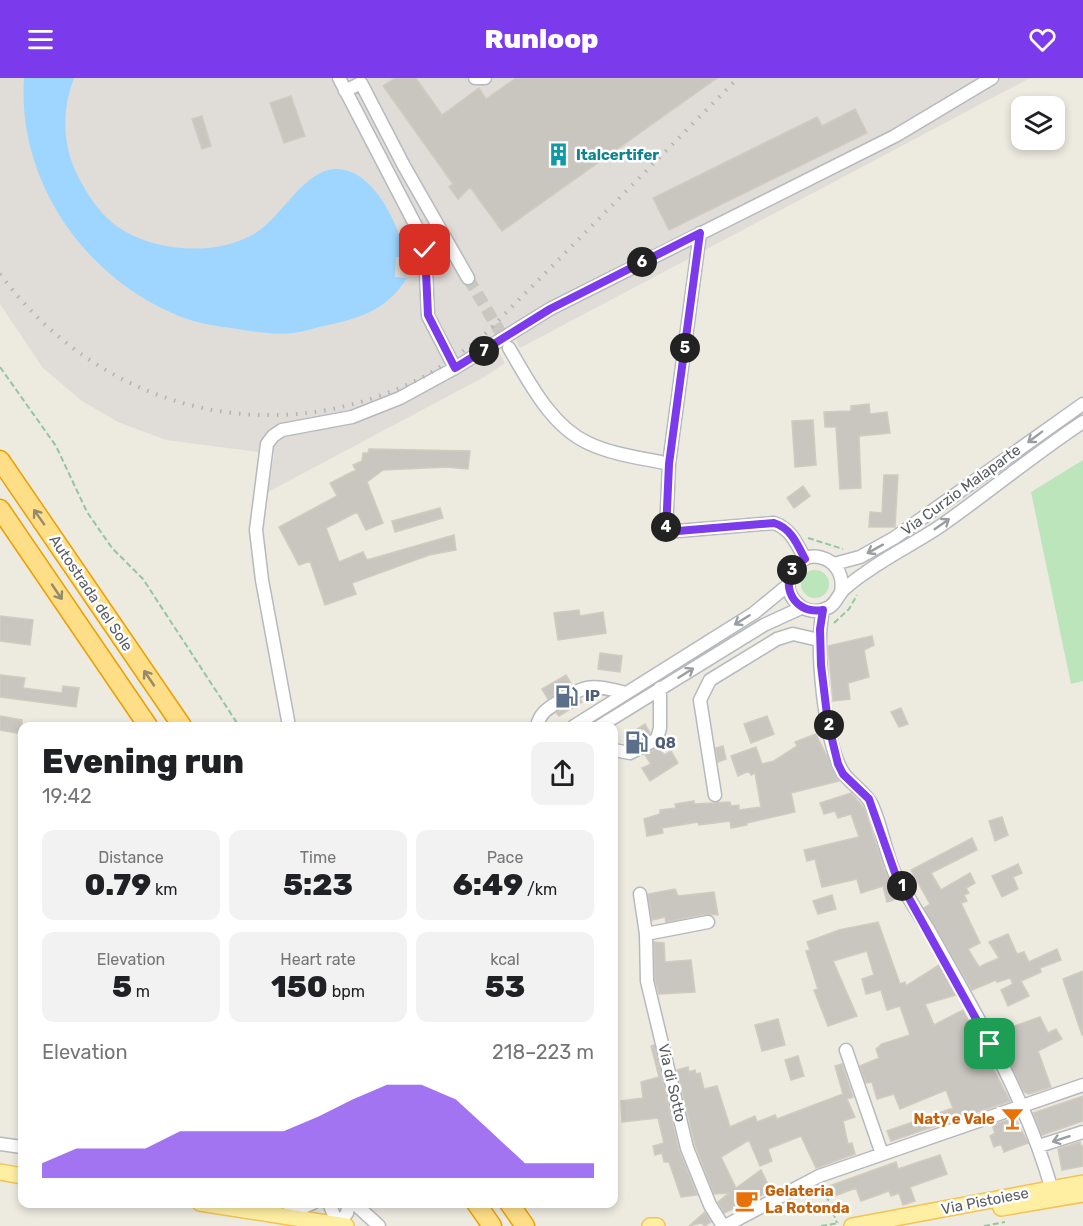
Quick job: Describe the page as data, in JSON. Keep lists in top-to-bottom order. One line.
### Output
{"streets":{"highway":["Autostrada del Sole"],"main road":["Via Pistoiese"],"street":["Via Curzio Malaparte","Via di Sotto"]},"places":{"building":["Italcertifer"],"fuel station":["IP","Q8"],"bar":["Naty e Vale"],"cafe":["Gelateria La Rotonda"]},"page":{"header":"Runloop","pins":["6","5","7","4","3","2","1"],"heading":["Evening run","19:42"],"stats":[["Distance","0.79 km"],["Time","5:23"],["Pace","6:49 /km"],["Elevation","5 m"],["Heart rate","150 bpm"],["kcal","53"]],"chart":["Elevation","218–223 m"]}}
